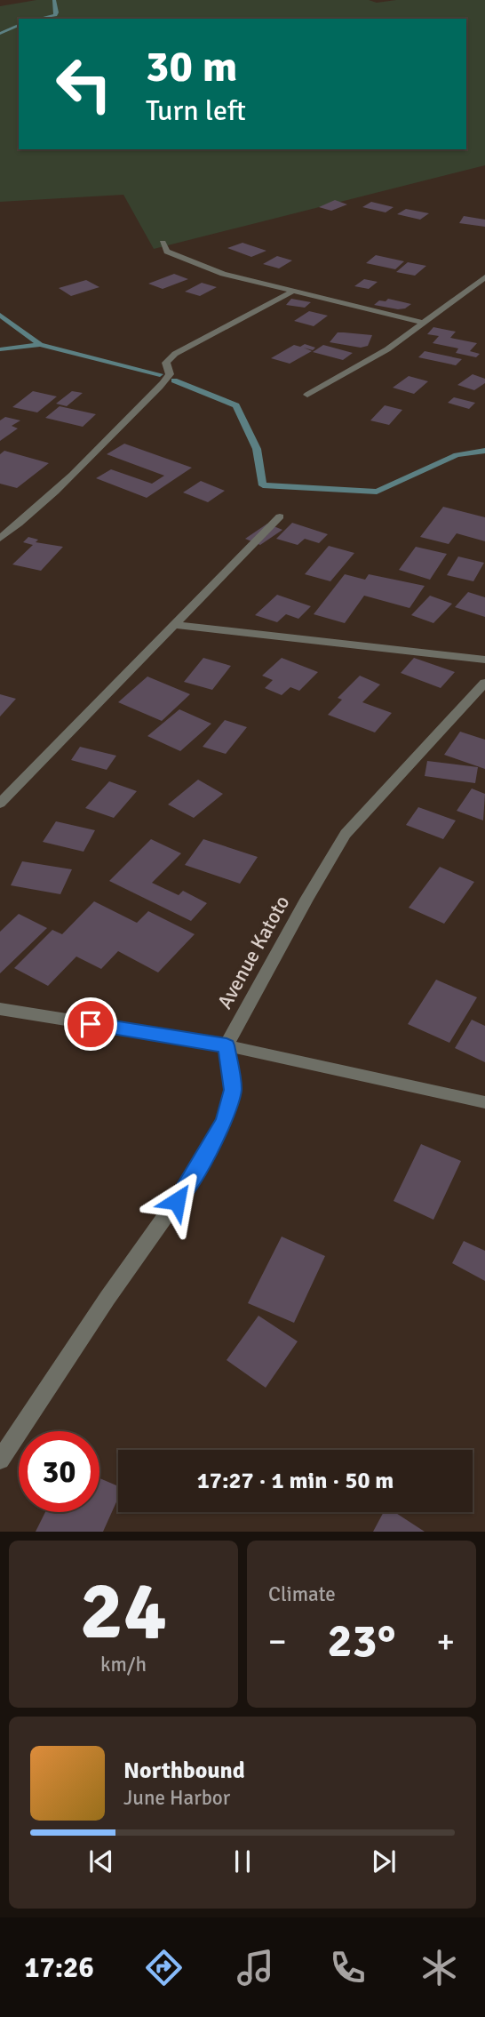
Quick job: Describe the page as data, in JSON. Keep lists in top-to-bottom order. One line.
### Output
{"streets":{"street":["Avenue Katoto"]},"page":{"turn":["30 m","Turn left"],"limit":"30","trip":"17:27 · 1 min · 50 m","tile":[["24","km/h"],"Climate"],"heat":["−","23°","+"],"song":["Northbound","June Harbor"],"tabs":"17:26"}}
